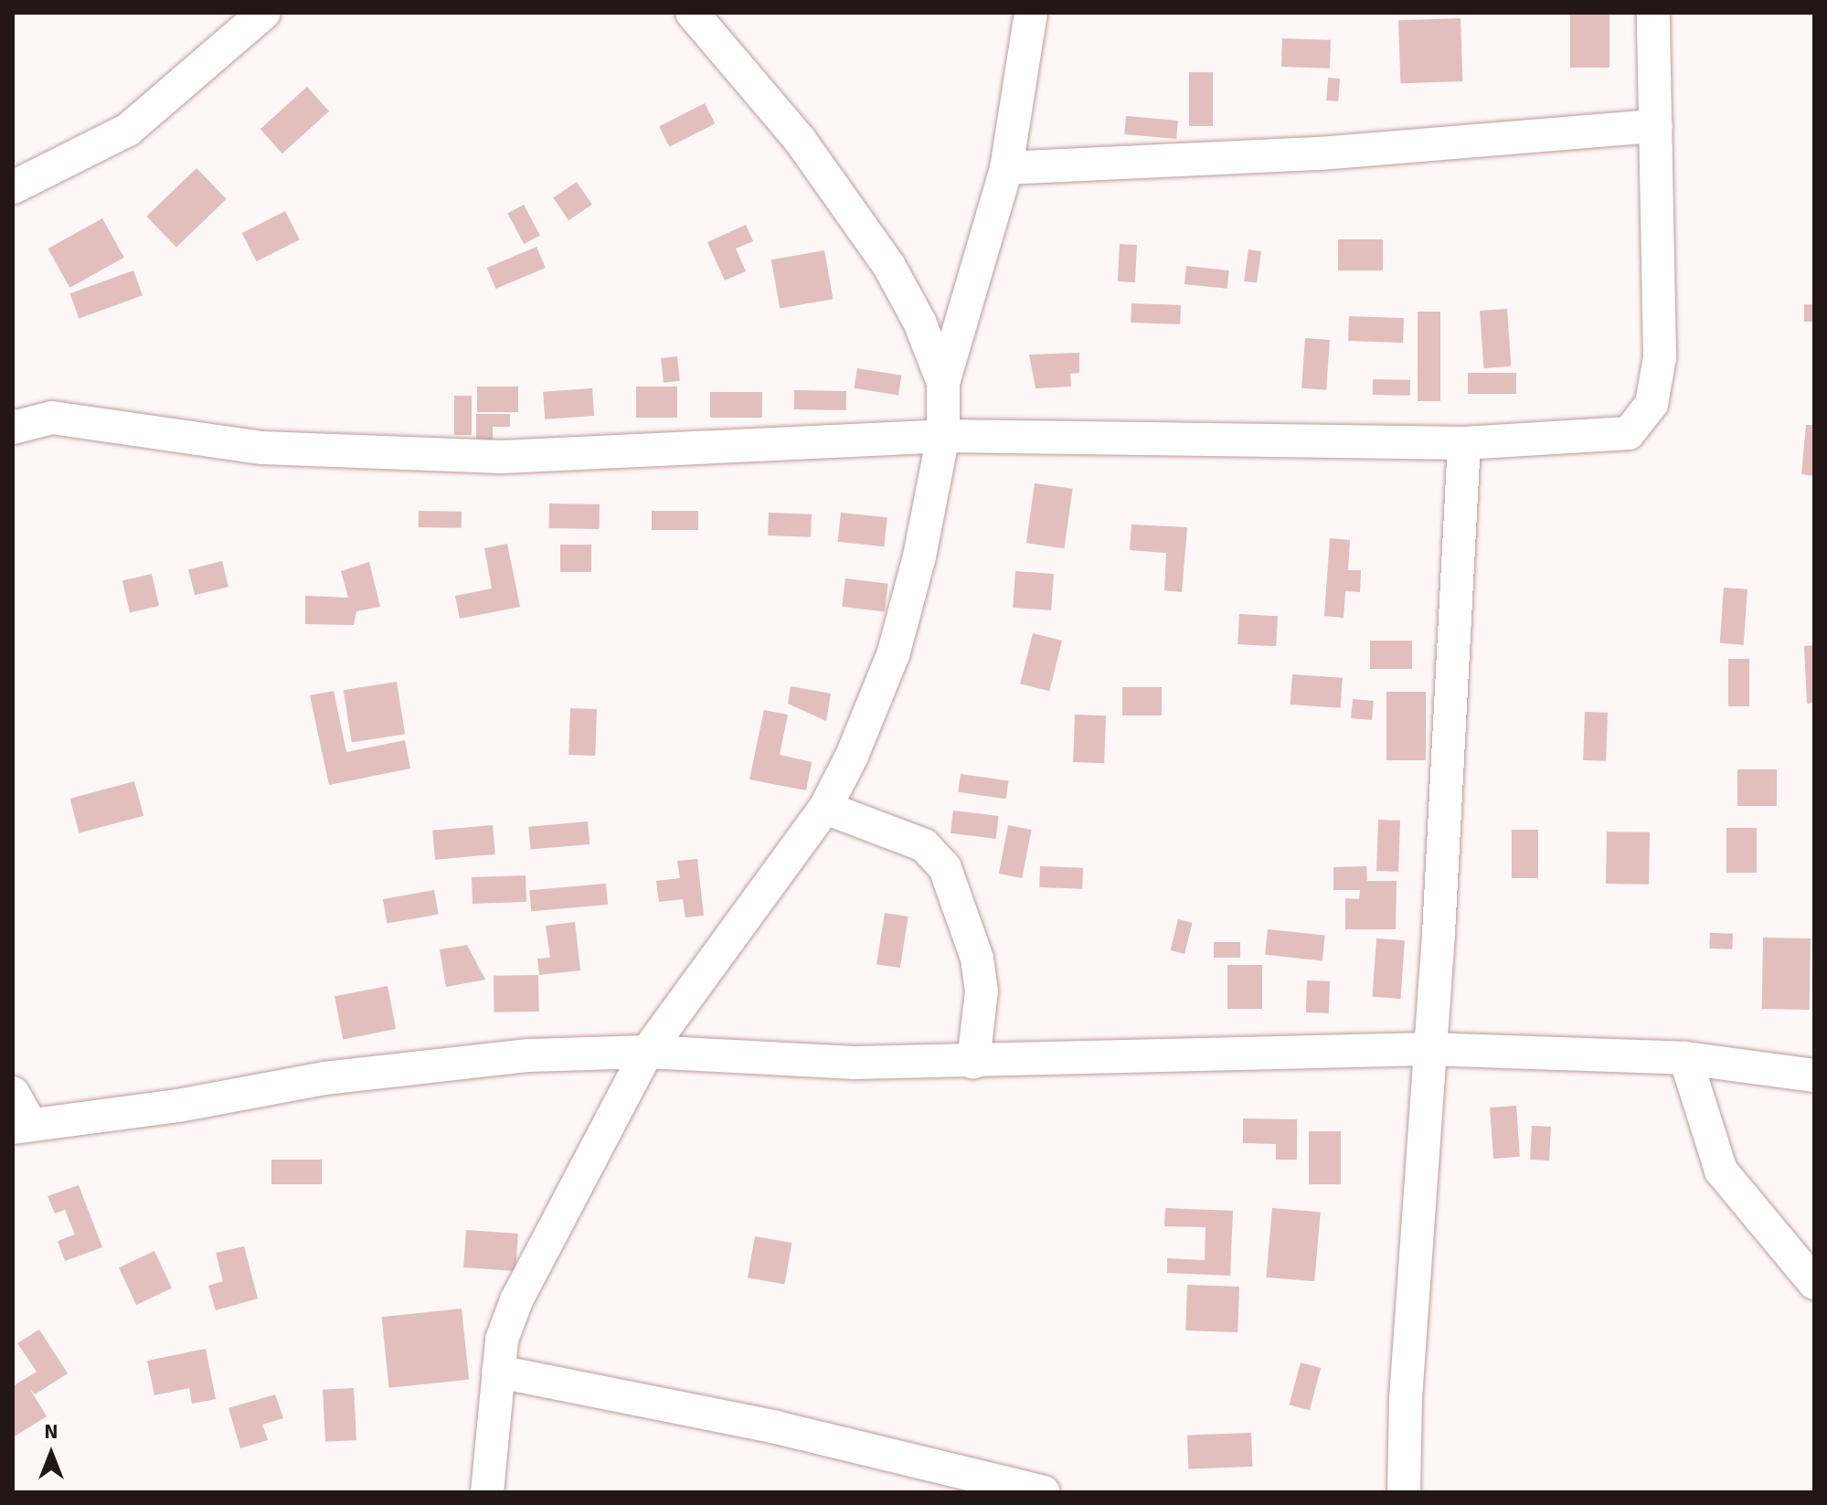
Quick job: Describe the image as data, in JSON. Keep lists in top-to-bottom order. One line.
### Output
{"north":"top"}
